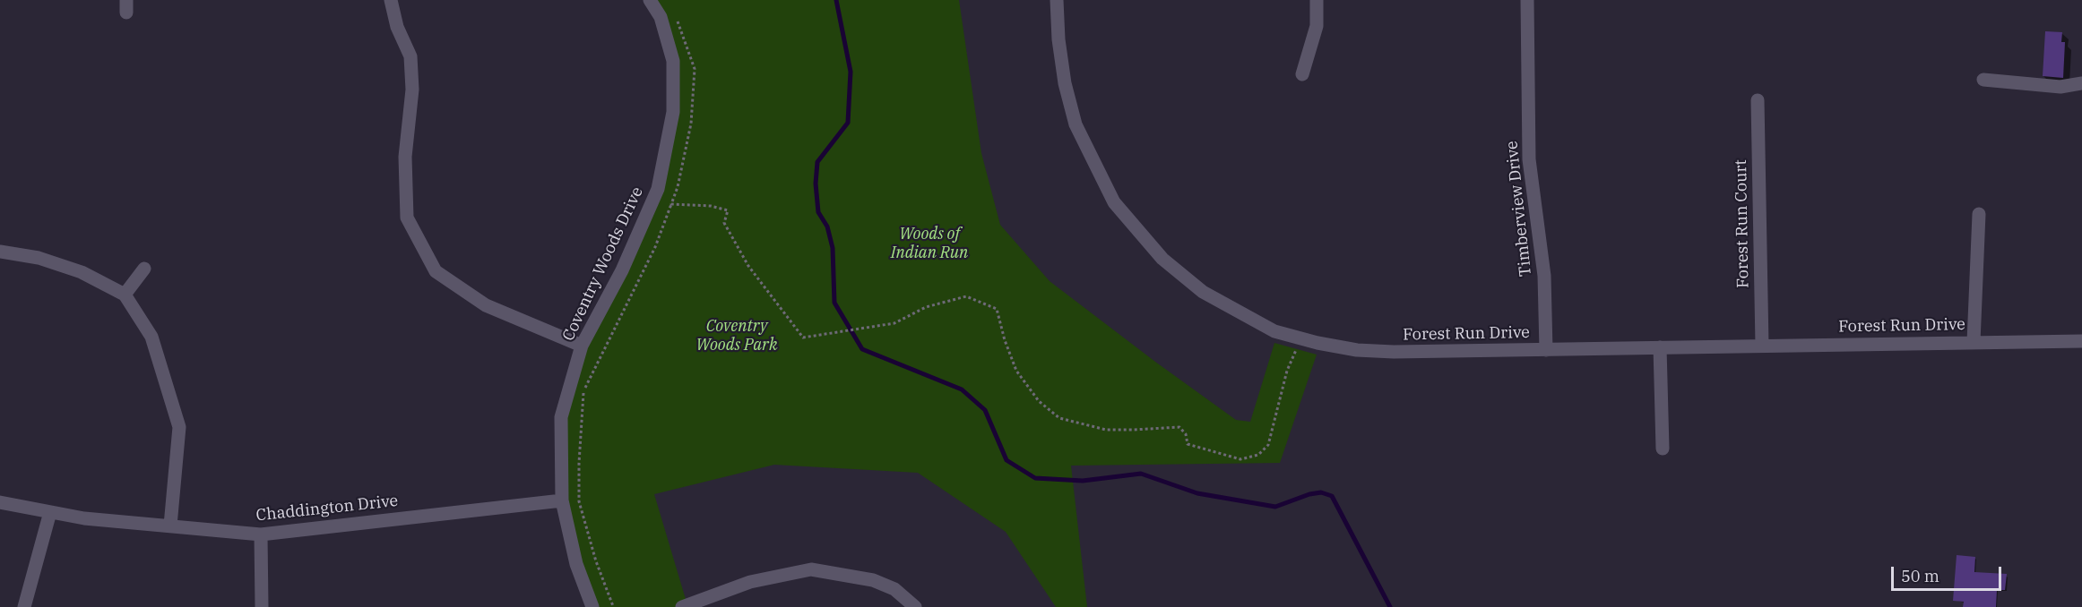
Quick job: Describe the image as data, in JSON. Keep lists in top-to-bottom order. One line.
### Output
{"streets":{"street":["Timberview Drive","Forest Run Court","Coventry Woods Drive","Forest Run Drive","Chaddington Drive"]},"crossings":[["Timberview Drive","Forest Run Drive"],["Forest Run Court","Forest Run Drive"],["Coventry Woods Drive","Chaddington Drive"]],"parks":["Woods of Indian Run","Coventry Woods Park"],"scale_bar":"50 m"}
